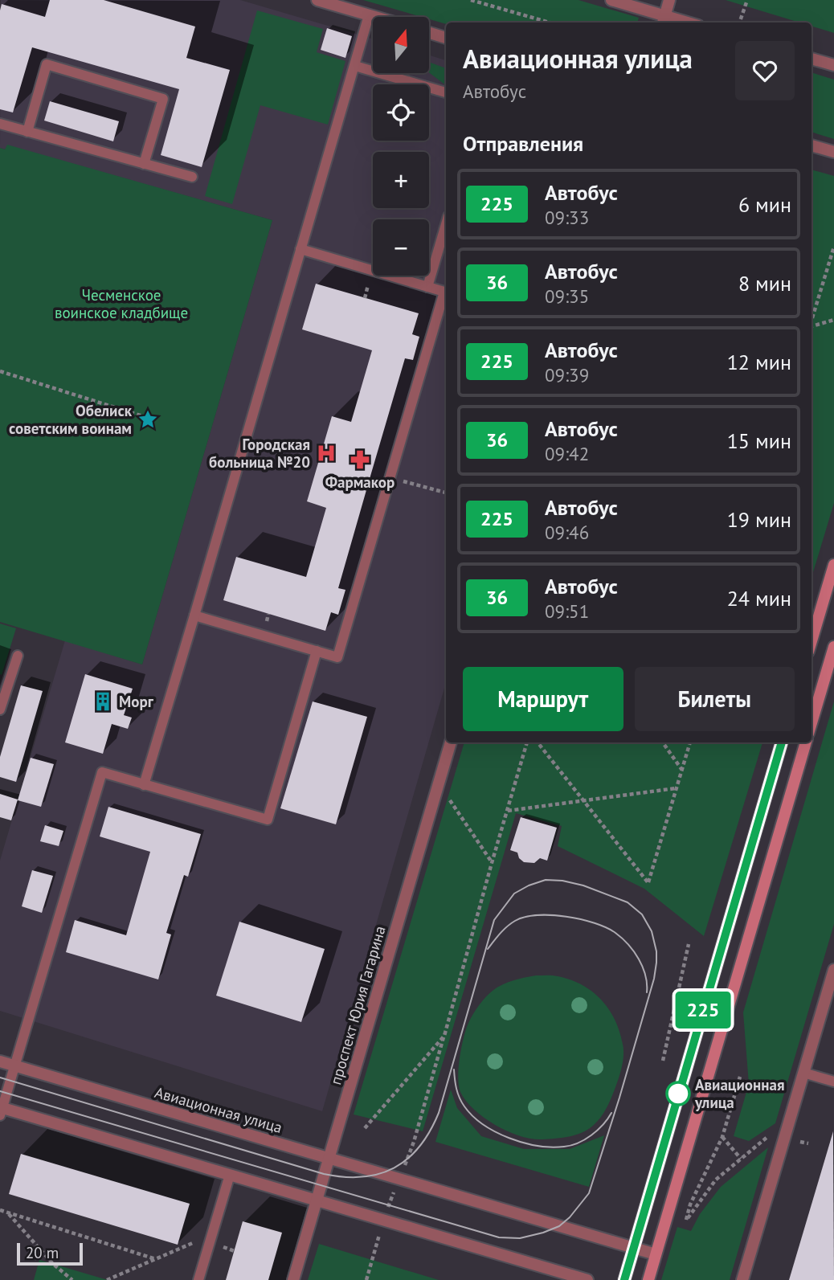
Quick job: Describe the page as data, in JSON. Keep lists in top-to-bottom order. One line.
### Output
{"streets":{"street":["проспект Юрия Гагарина","Авиационная улица"]},"crossings":[["проспект Юрия Гагарина","Авиационная улица"]],"parks":["Чесменское воинское кладбище"],"places":{"place":["Обелиск советским воинам"],"hospital":["Городская больница №20"],"pharmacy":["Фармакор"],"building":["Морг"],"other":["Авиационная улица"]},"lines":["bus line 225"],"scale_bar":"20 m","north":"top","page":{"on_map":"225","map_buttons":["+","−"],"heading":[["Авиационная улица","Автобус"],"Отправления"],"list":[{"mark":"225","name":"Автобус","note":"09:33","value":"6 мин"},{"mark":"36","name":"Автобус","note":"09:35","value":"8 мин"},{"mark":"225","name":"Автобус","note":"09:39","value":"12 мин"},{"mark":"36","name":"Автобус","note":"09:42","value":"15 мин"},{"mark":"225","name":"Автобус","note":"09:46","value":"19 мин"},{"mark":"36","name":"Автобус","note":"09:51","value":"24 мин"}],"buttons":["Маршрут","Билеты"],"scale":"20 m"}}
